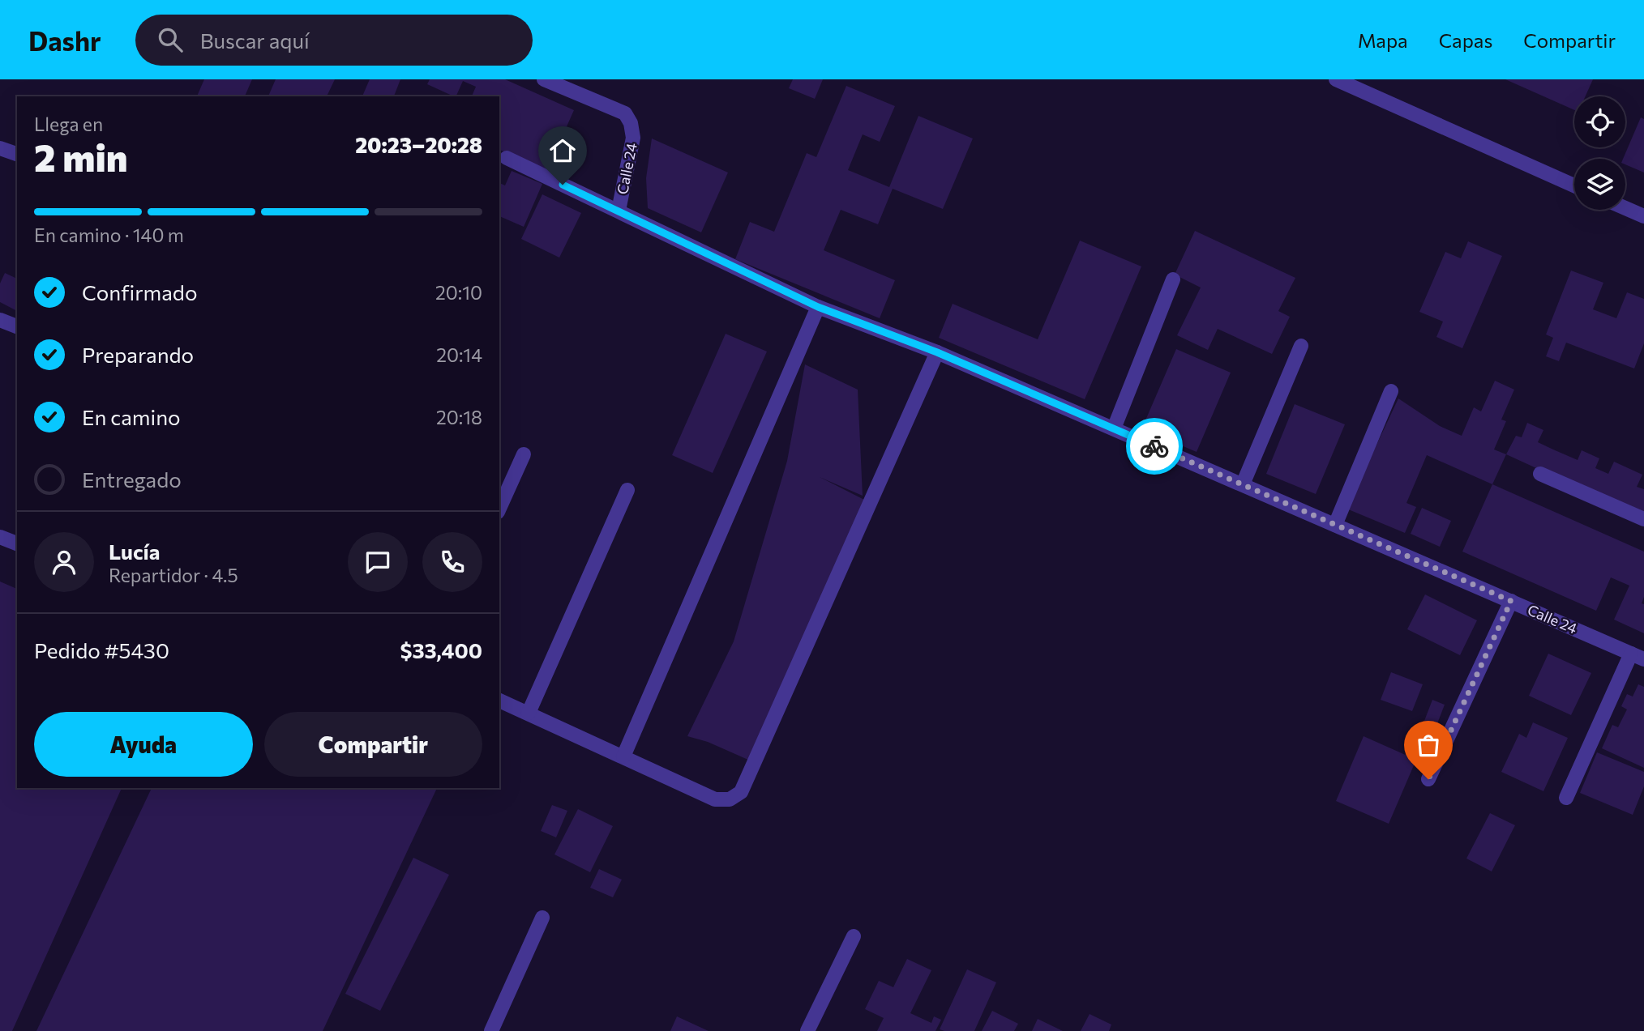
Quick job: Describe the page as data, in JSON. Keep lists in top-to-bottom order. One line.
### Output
{"streets":{"street":["Calle 24"]},"page":{"header":"Dashr","search":"Buscar aquí","nav":["Mapa","Capas","Compartir"],"heading":["2 min","Llega en","20:23–20:28"],"panel":["Lucía","Repartidor · 4.5","Pedido #5430","$33,400"],"bar":"En camino · 140 m","list":[["Confirmado","20:10"],["Preparando","20:14"],["En camino","20:18"],"Entregado"],"buttons":["Ayuda","Compartir"]}}
